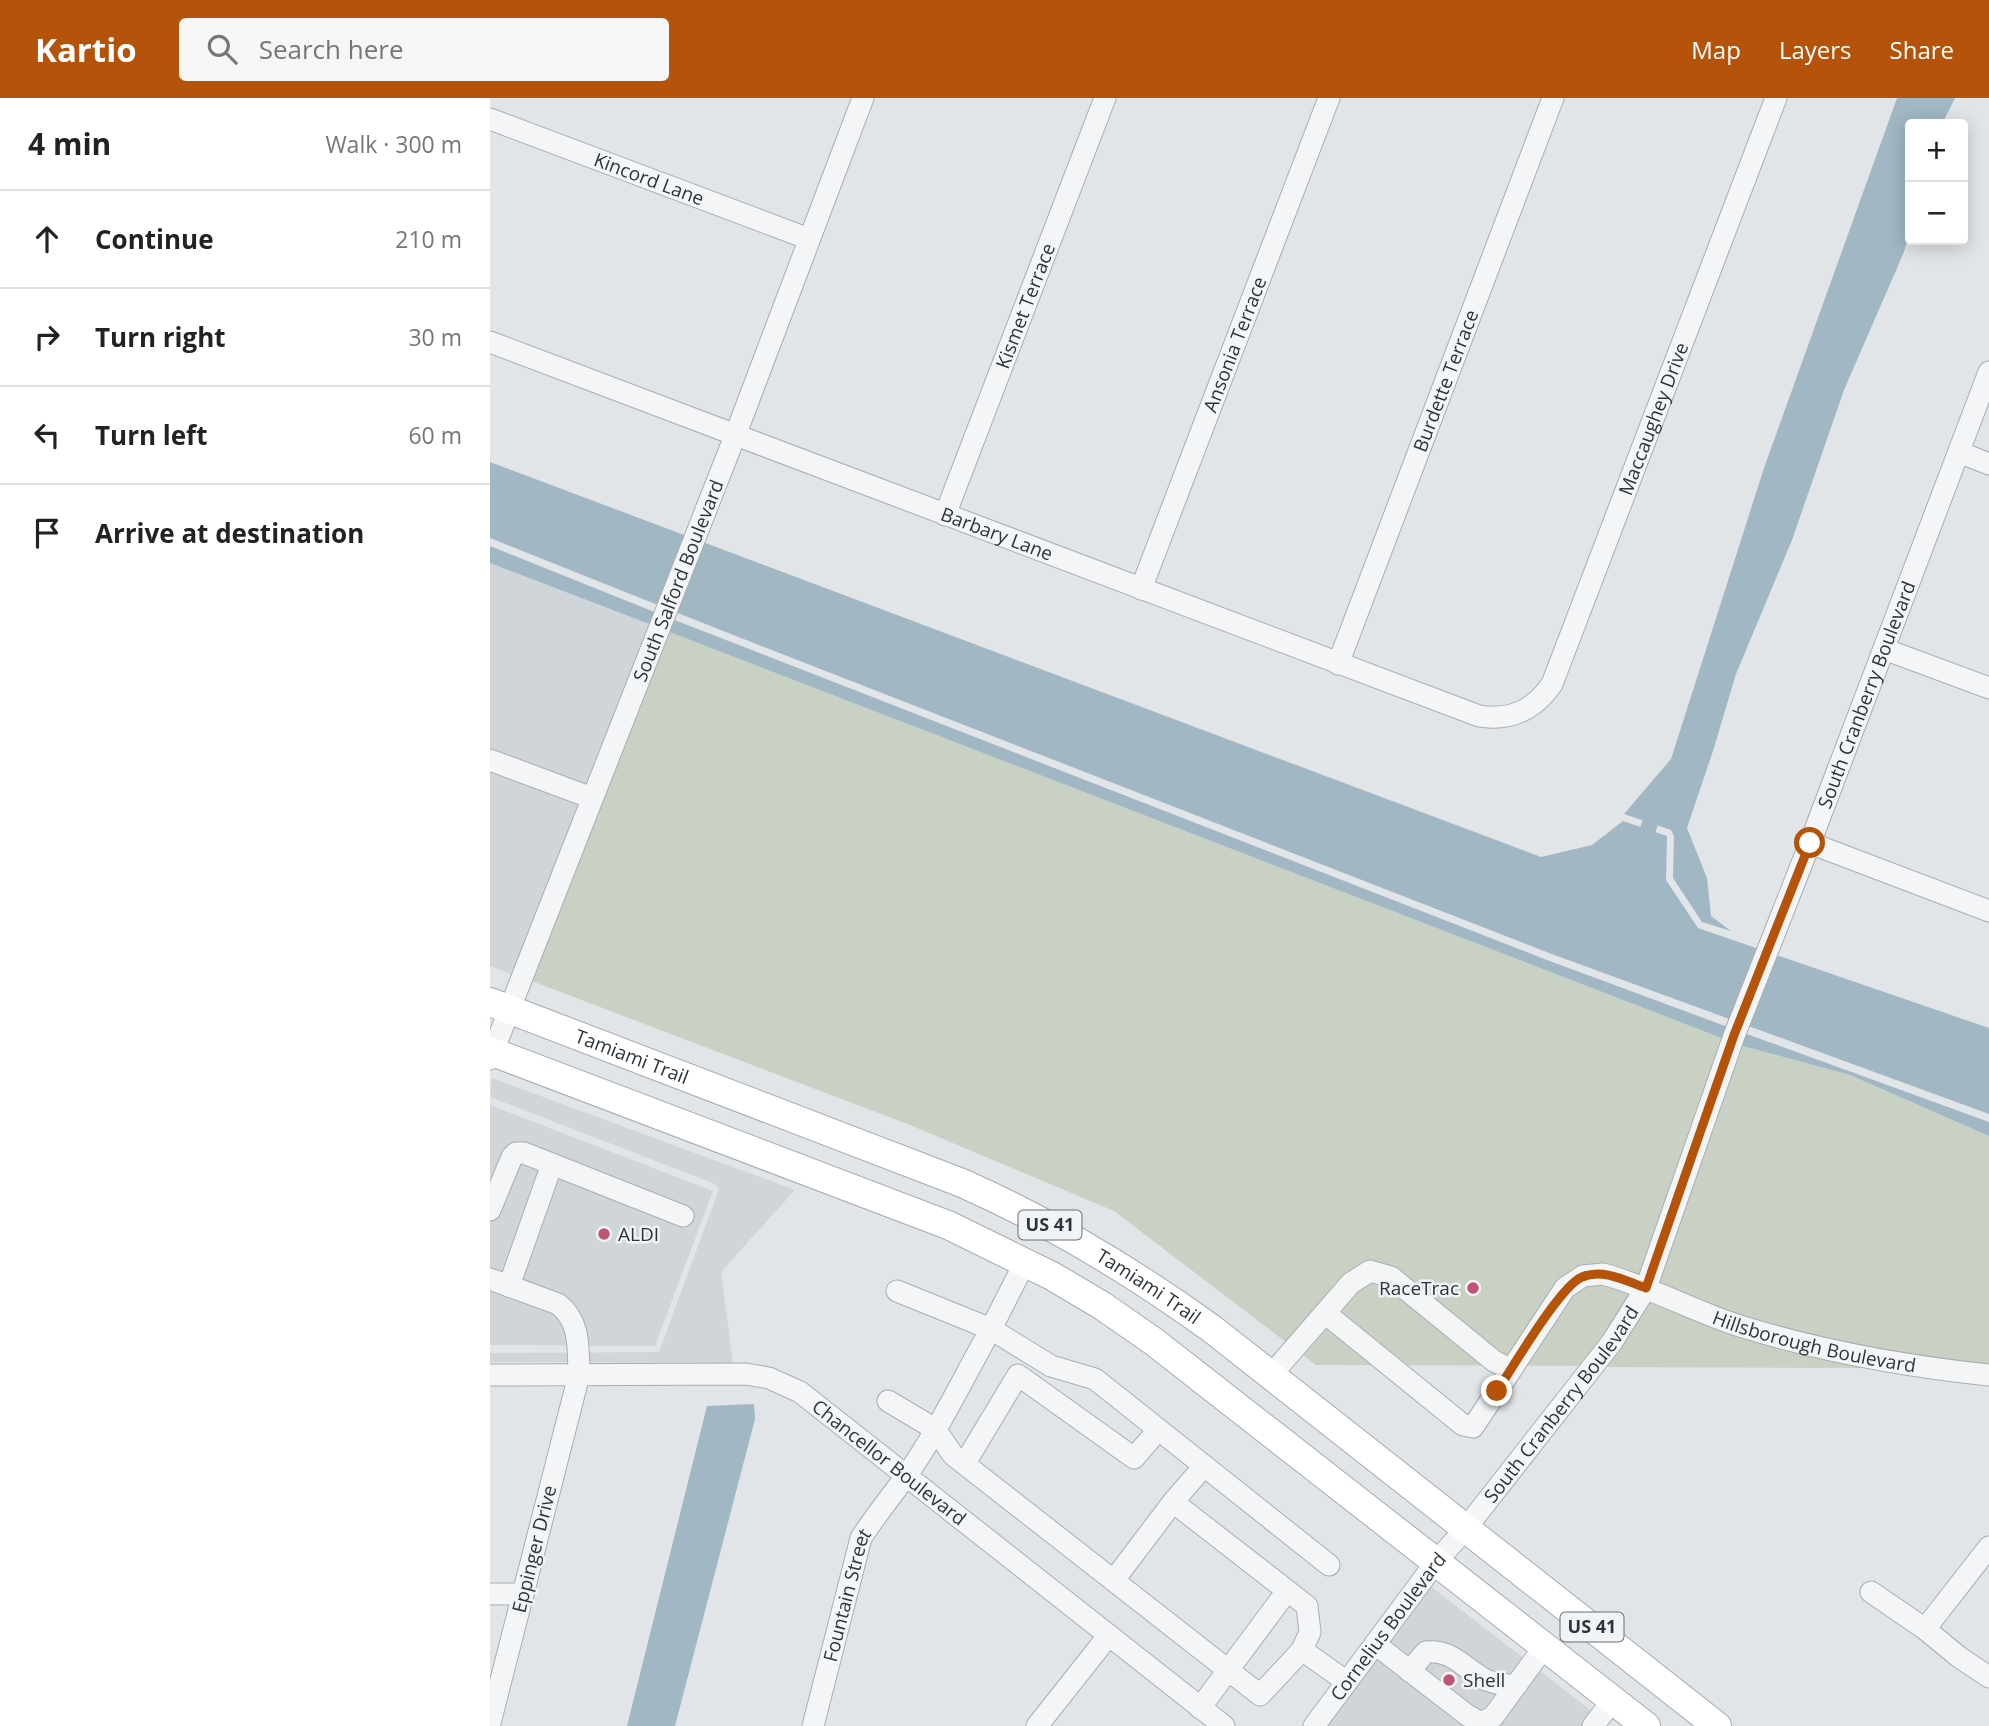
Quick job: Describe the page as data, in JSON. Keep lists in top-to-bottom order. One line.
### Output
{"streets":{"main road":["Tamiami Trail","US 41"],"street":["Kincord Lane","Kismet Terrace","Ansonia Terrace","Burdette Terrace","Maccaughey Drive","Barbary Lane","South Salford Boulevard","South Cranberry Boulevard","Hillsborough Boulevard","Chancellor Boulevard","Eppinger Drive","Fountain Street","Cornelius Boulevard"]},"crossings":[["Kincord Lane","South Salford Boulevard"],["Kismet Terrace","Barbary Lane"],["Ansonia Terrace","Barbary Lane"],["Burdette Terrace","Barbary Lane"],["Maccaughey Drive","Barbary Lane"],["Barbary Lane","South Salford Boulevard"],["South Salford Boulevard","Tamiami Trail"],["South Salford Boulevard","US 41"],["South Cranberry Boulevard","Tamiami Trail"],["South Cranberry Boulevard","Hillsborough Boulevard"],["South Cranberry Boulevard","Cornelius Boulevard"],["Tamiami Trail","Cornelius Boulevard"],["US 41","Fountain Street"],["US 41","Cornelius Boulevard"],["Chancellor Boulevard","Eppinger Drive"],["Chancellor Boulevard","Fountain Street"]],"places":["ALDI","RaceTrac","Shell"],"page":{"header":"Kartio","search":"Search here","nav":["Map","Layers","Share"],"heading":["4 min","Walk · 300 m"],"map_buttons":["+","−"],"list":[["Continue","210 m"],["Turn right","30 m"],["Turn left","60 m"],"Arrive at destination"]}}
